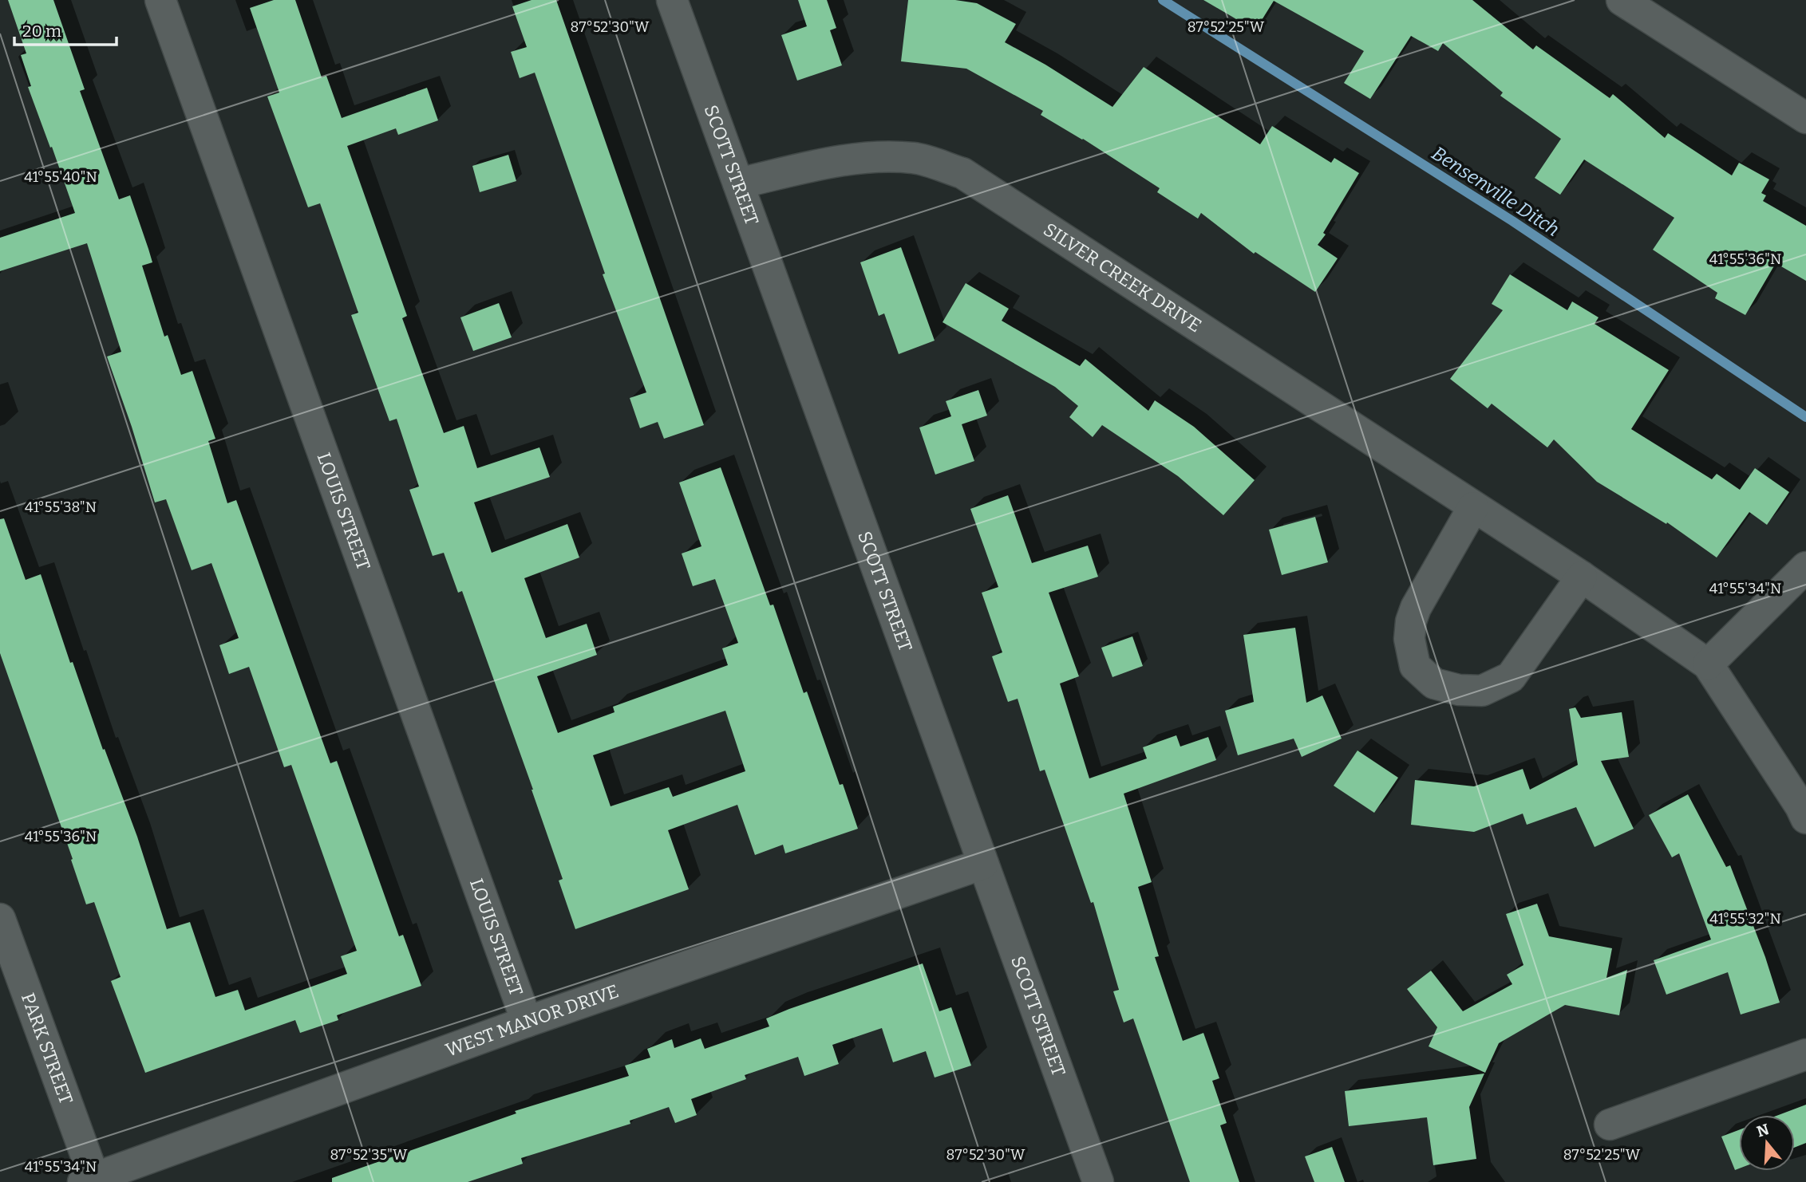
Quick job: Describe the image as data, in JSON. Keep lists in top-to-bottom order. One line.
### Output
{"streets":{"street":["SCOTT STREET","SILVER CREEK DRIVE","LOUIS STREET","WEST MANOR DRIVE","PARK STREET"]},"crossings":[["SCOTT STREET","SILVER CREEK DRIVE"],["SCOTT STREET","WEST MANOR DRIVE"],["LOUIS STREET","WEST MANOR DRIVE"],["WEST MANOR DRIVE","PARK STREET"]],"water":["Bensenville Ditch"],"scale_bar":"20 m","north":"top","coordinates":["87°52'30\"W","87°52'25\"W","41°55'40\"N","41°55'36\"N","41°55'38\"N","41°55'34\"N","41°55'32\"N","87°52'35\"W"]}
